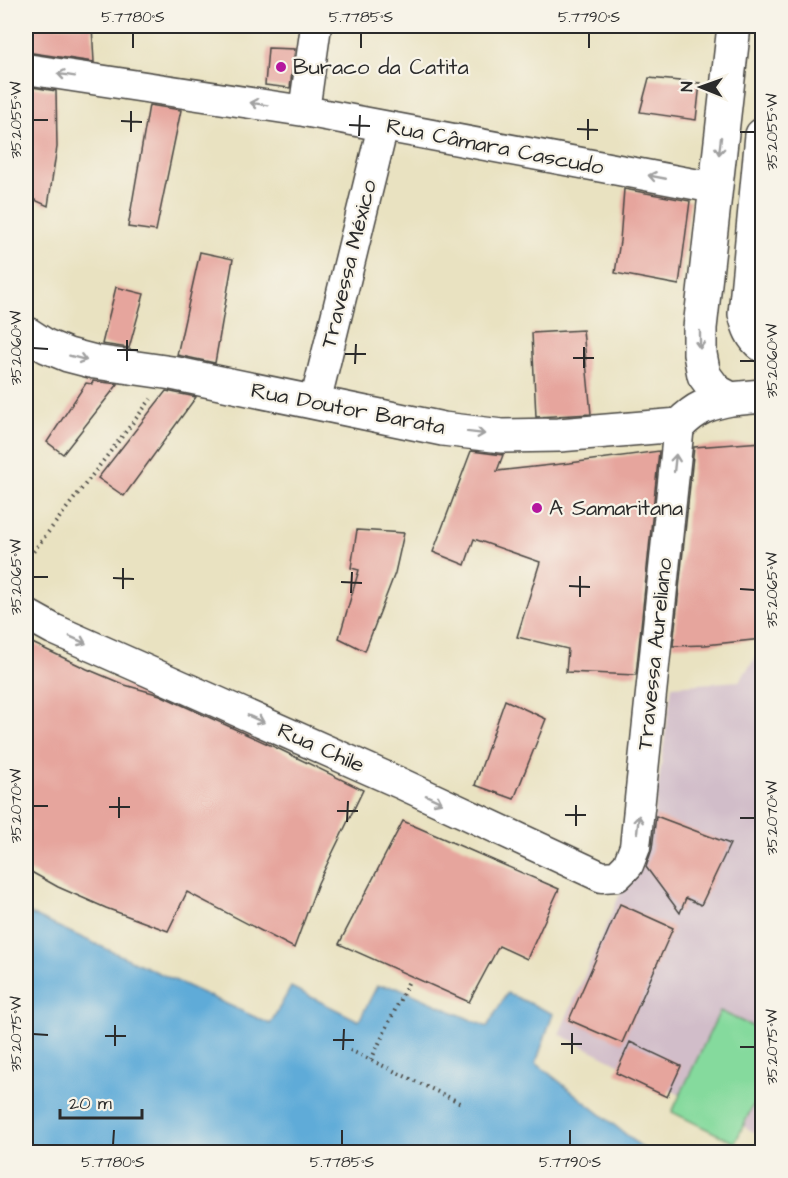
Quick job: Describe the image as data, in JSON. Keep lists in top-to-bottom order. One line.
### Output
{"streets":{"street":["Rua Câmara Cascudo","Travessa México","Rua Doutor Barata","Travessa Aureliano","Rua Chile"]},"crossings":[["Rua Câmara Cascudo","Travessa México"],["Travessa México","Rua Doutor Barata"],["Rua Doutor Barata","Travessa Aureliano"],["Travessa Aureliano","Rua Chile"]],"one_way":["Rua Câmara Cascudo","Rua Doutor Barata","Travessa Aureliano","Rua Chile"],"places":["Buraco da Catita","A Samaritana"],"scale_bar":"20 m","north":"left","coordinates":["5.7780°S","5.7785°S","5.7790°S","35.2055°W","35.2060°W","35.2065°W","35.2070°W","35.2075°W"]}
